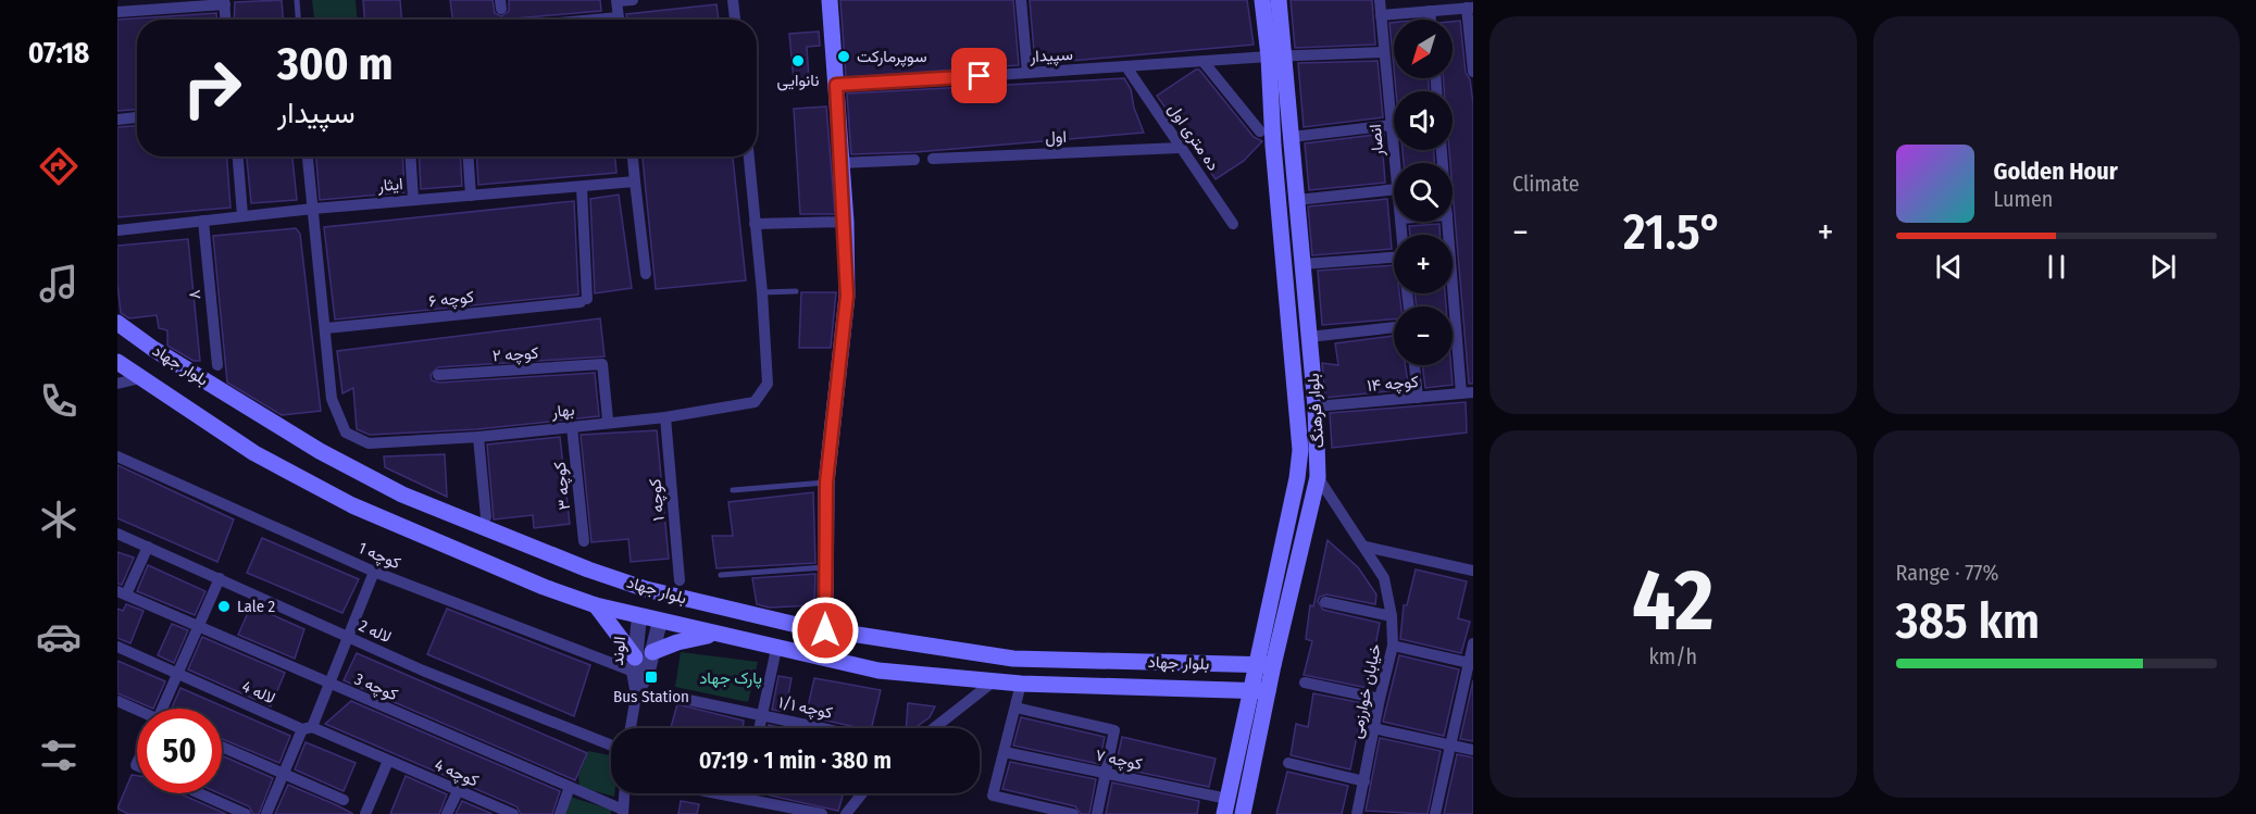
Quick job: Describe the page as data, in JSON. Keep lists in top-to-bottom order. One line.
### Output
{"streets":{"main road":["بلوار جهاد","بلوار فرهنگ"],"street":["سپیدار","اول","ده متری اول","انصار","ایثار","۸","کوچه ۶","کوچه ۲","کوچه ۱۴","بهار","کوچه ۳","کوچه ۱","کوچه 1","لاله 2","الوند","کوچه 3","خیابان خوارزمی","لاله 4","کوچه ۱/۱","کوچه ۷","کوچه 4"]},"crossings":[["سپیدار","ده متری اول"],["سپیدار","انصار"],["سپیدار","بلوار فرهنگ"],["اول","ده متری اول"],["ایثار","۸"],["ایثار","کوچه ۶"],["ایثار","بهار"],["کوچه ۶","بهار"],["کوچه ۲","بهار"],["بلوار جهاد","بلوار فرهنگ"],["بلوار جهاد","الوند"],["کوچه ۱۴","بلوار فرهنگ"],["بهار","کوچه ۳"],["بهار","کوچه ۱"],["بلوار فرهنگ","خیابان خوارزمی"],["بلوار فرهنگ","کوچه ۷"],["کوچه 1","الوند"],["لاله 4","کوچه 4"]],"parks":["پارک جهاد"],"places":{"other":["سوپرمارکت","نانوایی","Lale 2"],"transit":["Bus Station"]},"north":"bottom left","page":{"tabs":"07:18","tile":["Climate",["42","km/h"],["Range · 77%","385 km"]],"map_buttons":["+","−"],"turn":["300 m","سپیدار"],"song":["Golden Hour","Lumen"],"heat":["−","21.5°","+"],"limit":"50","trip":"07:19 · 1 min · 380 m"}}
